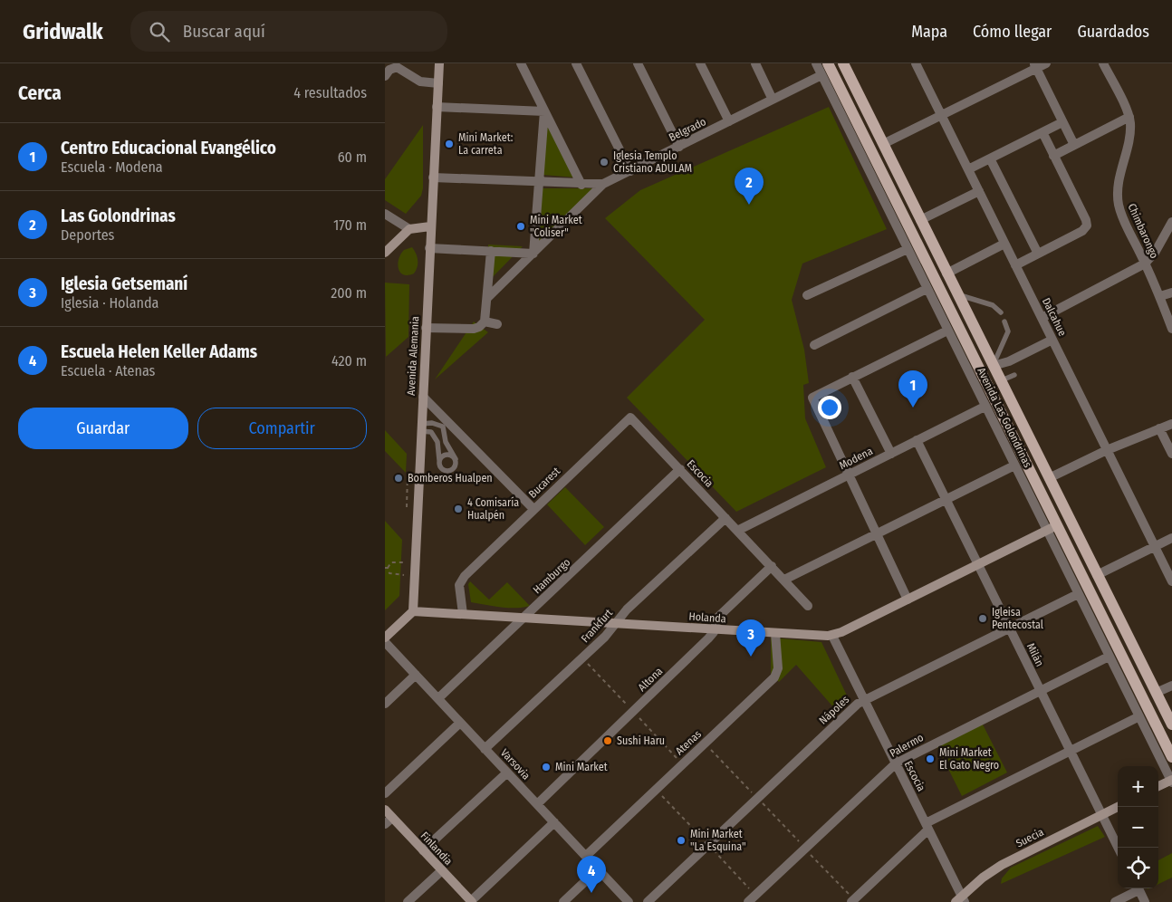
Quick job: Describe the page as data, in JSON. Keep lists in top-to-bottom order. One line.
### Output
{"streets":{"main road":["Avenida Las Golondrinas"],"street":["Belgrado","Chimbarongo","Dalcahue","Avenida Alemania","Modena","Escocia","Bucarest","Hamburgo","Holanda","Frankfurt","Milán","Altona","Nápoles","Atenas","Palermo","Varsovia","Suecia","Finlandia"]},"crossings":[["Belgrado","Avenida Las Golondrinas"],["Avenida Alemania","Holanda"],["Avenida Las Golondrinas","Modena"],["Avenida Las Golondrinas","Holanda"],["Avenida Las Golondrinas","Nápoles"],["Avenida Las Golondrinas","Palermo"],["Modena","Escocia"],["Modena","Milán"],["Escocia","Bucarest"],["Escocia","Hamburgo"],["Escocia","Holanda"],["Escocia","Frankfurt"],["Escocia","Altona"],["Escocia","Nápoles"],["Escocia","Palermo"],["Escocia","Suecia"],["Bucarest","Holanda"],["Hamburgo","Holanda"],["Hamburgo","Varsovia"],["Holanda","Frankfurt"],["Holanda","Milán"],["Holanda","Altona"],["Holanda","Atenas"],["Frankfurt","Varsovia"],["Milán","Nápoles"],["Milán","Palermo"],["Milán","Suecia"],["Altona","Varsovia"],["Atenas","Varsovia"]],"places":["Mini Market: La carreta","Iglesia Templo Cristiano ADULAM","Mini Market \"Coliser\"","Bomberos Hualpen","4 Comisaría Hualpén","Igleisa Pentecostal","Sushi Haru","Mini Market El Gato Negro","Mini Market","Mini Market \"La Esquina\""],"page":{"header":"Gridwalk","search":"Buscar aquí","nav":["Mapa","Cómo llegar","Guardados"],"heading":["Cerca","4 resultados"],"list":[{"mark":"1","name":"Centro Educacional Evangélico","note":"Escuela · Modena","value":"60 m"},{"mark":"2","name":"Las Golondrinas","note":"Deportes","value":"170 m"},{"mark":"3","name":"Iglesia Getsemaní","note":"Iglesia · Holanda","value":"200 m"},{"mark":"4","name":"Escuela Helen Keller Adams","note":"Escuela · Atenas","value":"420 m"}],"pins":["2","1","3","4"],"buttons":["Guardar","Compartir"],"map_buttons":["+","−"]}}
